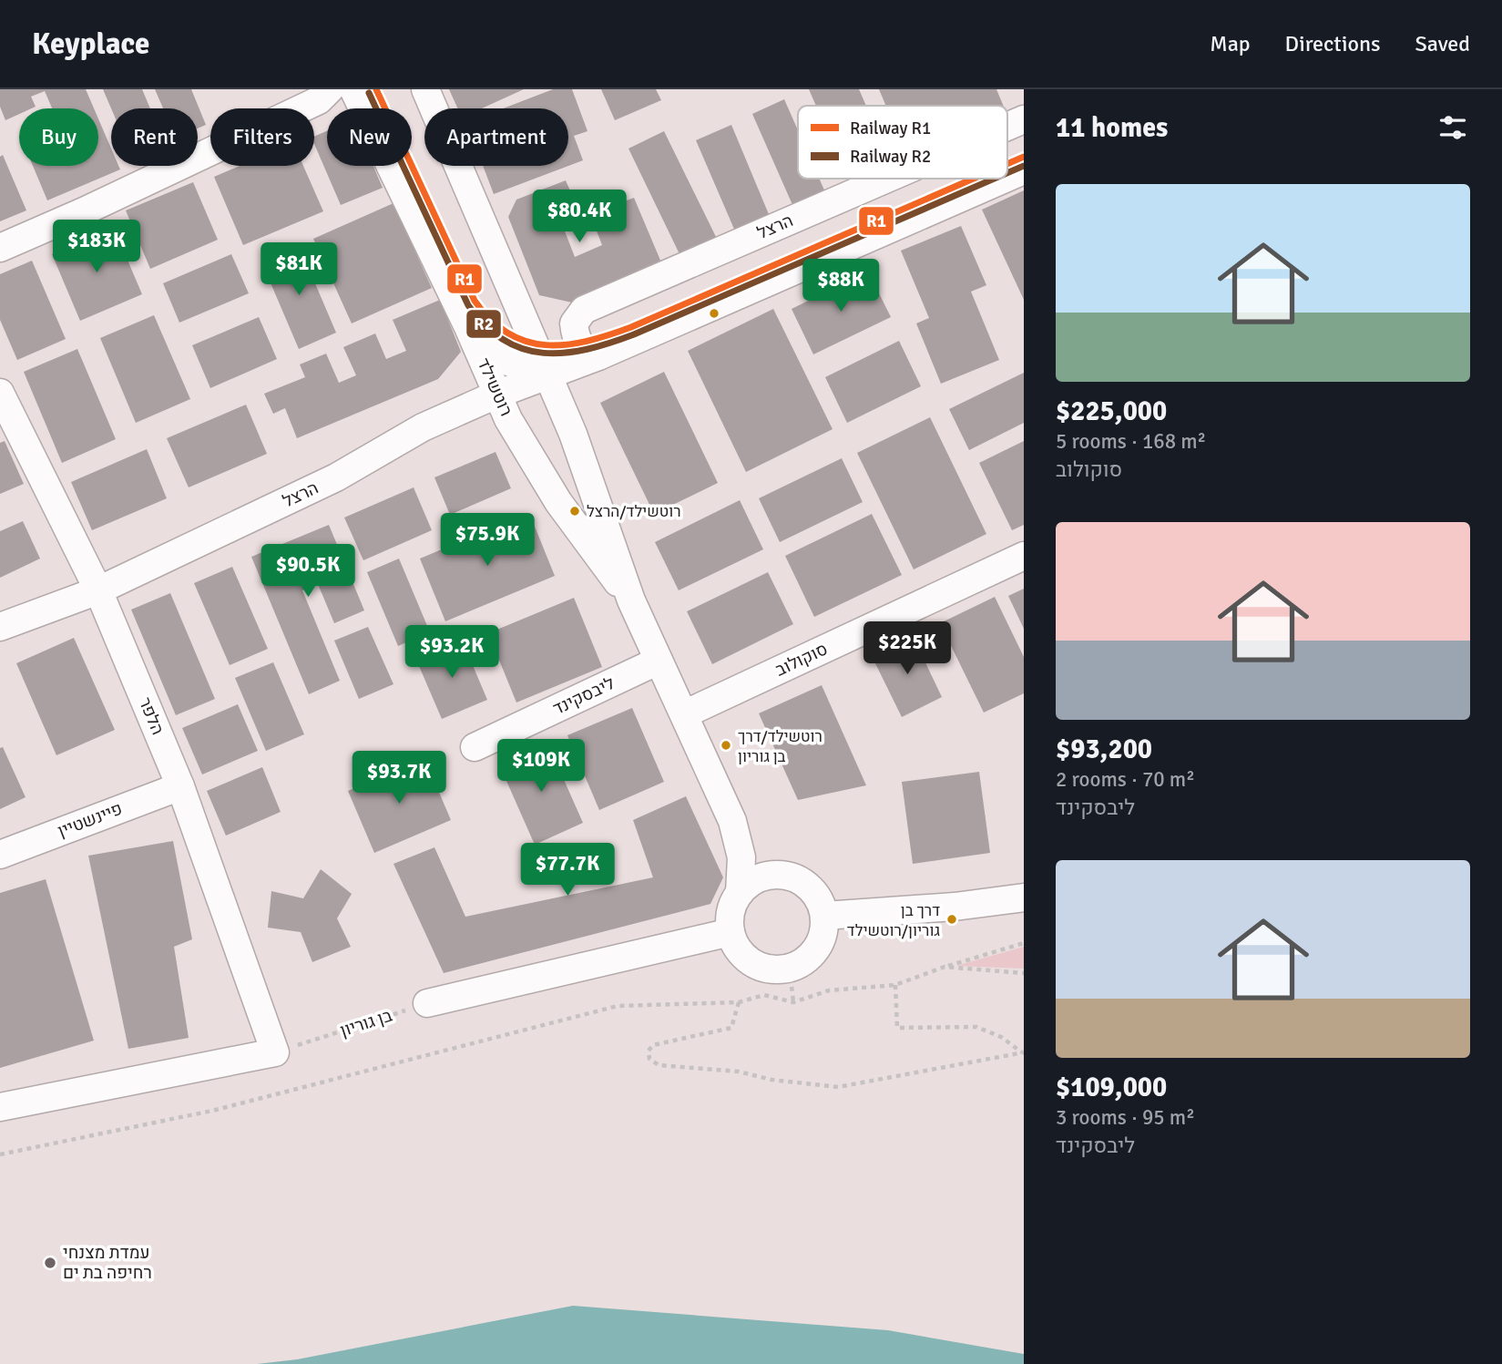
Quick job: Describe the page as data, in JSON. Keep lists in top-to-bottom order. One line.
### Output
{"streets":{"street":["הרצל","רוטשילד","סוקולוב","ליבסקינד","הלפר","פיינשטיין"],"path":["בן גוריון"]},"crossings":[["הרצל","רוטשילד"],["הרצל","הלפר"],["רוטשילד","סוקולוב"],["רוטשילד","ליבסקינד"],["הלפר","פיינשטיין"],["הלפר","בן גוריון"]],"places":["רוטשילד/הרצל","רוטשילד/דרך בן גוריון","דרך בן גוריון/רוטשילד","עמדת מצנחי רחיפה בת ים"],"lines":["rail line R1","rail line R2"],"legend":["Railway R1","Railway R2"],"page":{"header":"Keyplace","nav":["Map","Directions","Saved"],"heading":"11 homes","chip":["Buy","Rent","Filters","New","Apartment"],"list":[{"name":"$225,000","note":"5 rooms · 168 m² · סוקולוב"},{"name":"$93,200","note":"2 rooms · 70 m² · ליבסקינד"},{"name":"$109,000","note":"3 rooms · 95 m² · ליבסקינד"}],"price":["$80.4K","$183K","$81K","$88K","$75.9K","$90.5K","$225K","$93.2K","$109K","$93.7K","$77.7K"]}}
